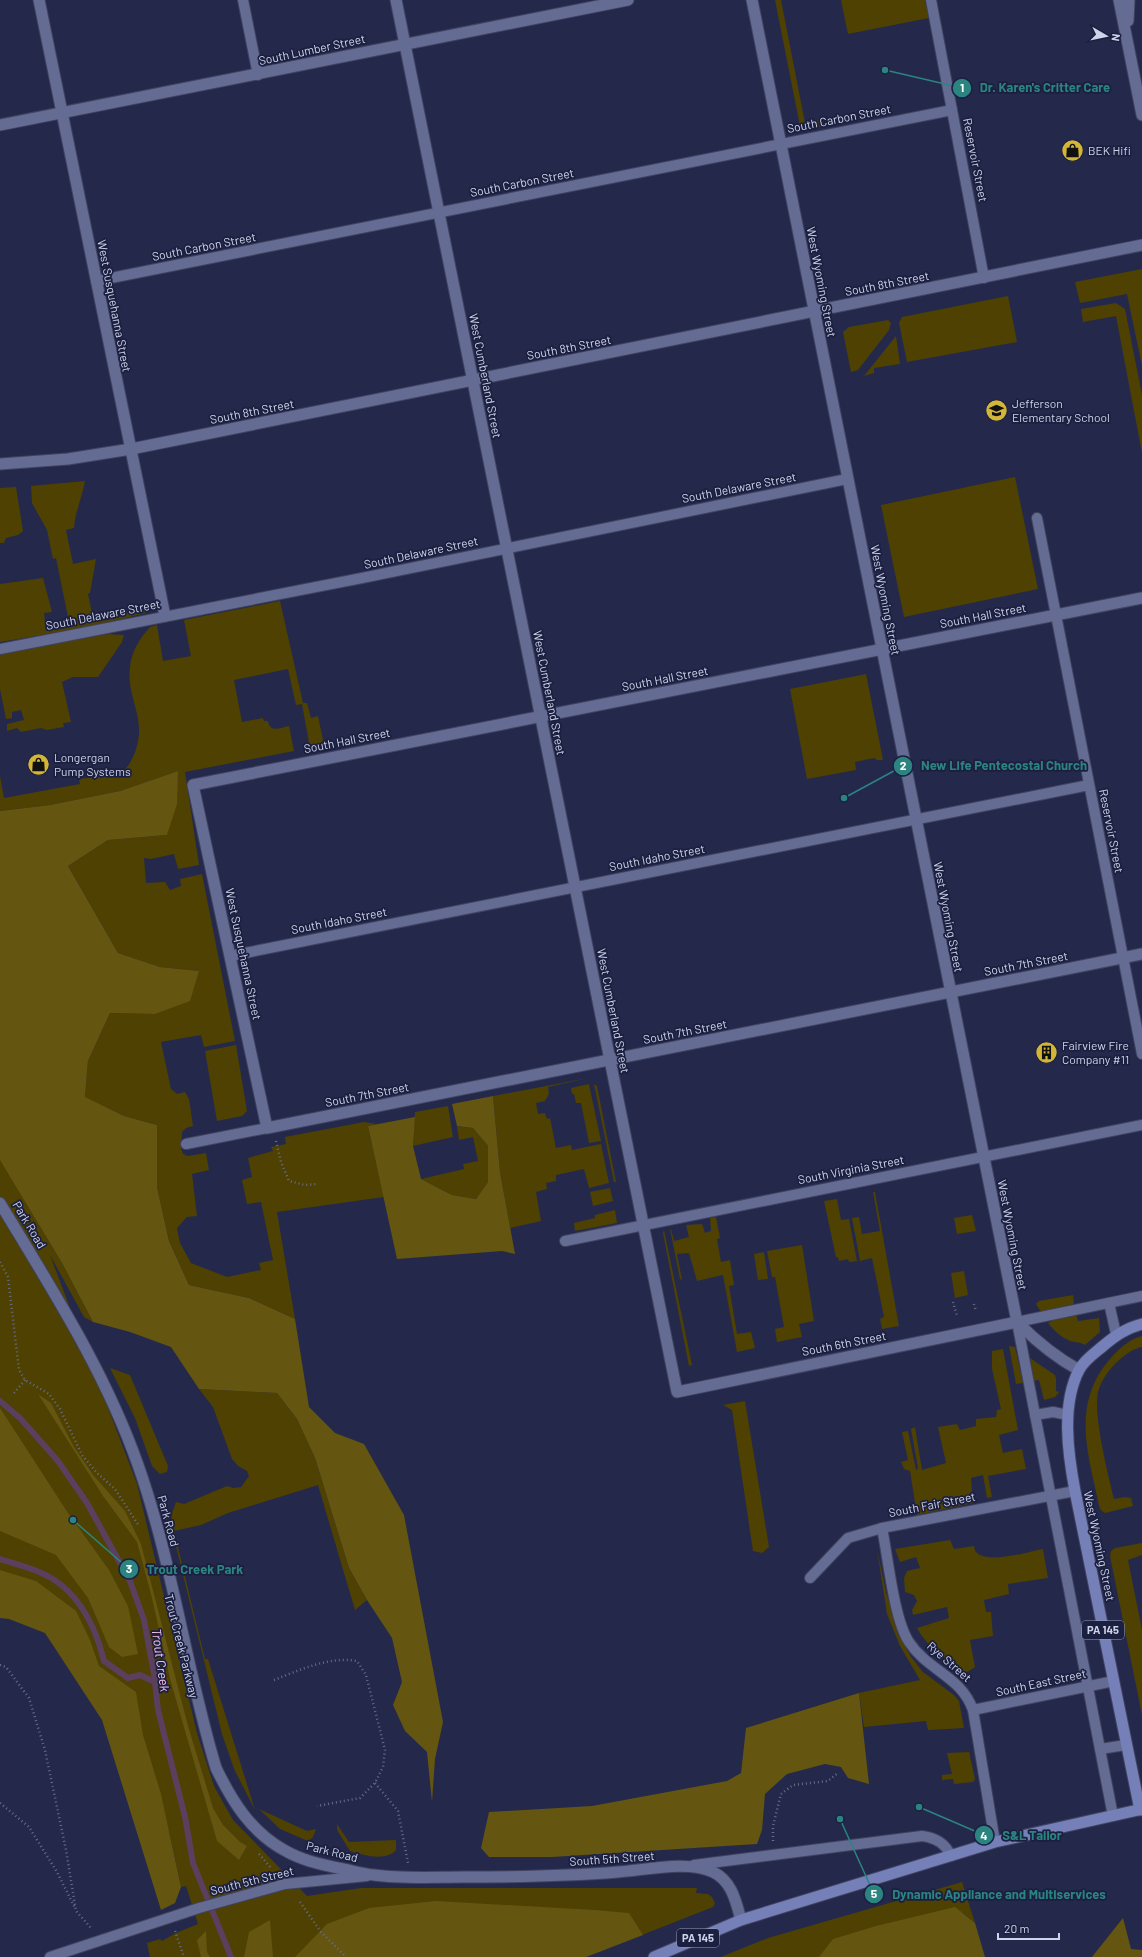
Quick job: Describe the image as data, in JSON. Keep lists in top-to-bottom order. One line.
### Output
{"streets":{"main road":["West Wyoming Street","PA 145"],"street":["South Lumber Street","South 8th Street","West Susquehanna Street","West Cumberland Street","South Hall Street","South 7th Street","Park Road","South 6th Street","South 5th Street"],"lane":["South Carbon Street","Reservoir Street","South Delaware Street","South Idaho Street","South Virginia Street","South Fair Street","Rye Street","South East Street"]},"crossings":[["South Lumber Street","West Susquehanna Street"],["South Lumber Street","West Cumberland Street"],["South Carbon Street","Reservoir Street"],["South Carbon Street","West Wyoming Street"],["South Carbon Street","West Susquehanna Street"],["South Carbon Street","West Cumberland Street"],["Reservoir Street","South 8th Street"],["Reservoir Street","South Hall Street"],["Reservoir Street","South Idaho Street"],["Reservoir Street","South 7th Street"],["West Wyoming Street","South 8th Street"],["West Wyoming Street","South Delaware Street"],["West Wyoming Street","South Hall Street"],["West Wyoming Street","South Idaho Street"],["West Wyoming Street","South 7th Street"],["West Wyoming Street","South Virginia Street"],["West Wyoming Street","South 6th Street"],["West Wyoming Street","South Fair Street"],["West Wyoming Street","PA 145"],["West Wyoming Street","South East Street"],["South 8th Street","West Susquehanna Street"],["South 8th Street","West Cumberland Street"],["West Susquehanna Street","South Delaware Street"],["West Susquehanna Street","South Hall Street"],["West Susquehanna Street","South Idaho Street"],["West Susquehanna Street","South 7th Street"],["West Cumberland Street","South Delaware Street"],["West Cumberland Street","South Hall Street"],["West Cumberland Street","South Idaho Street"],["West Cumberland Street","South 7th Street"],["West Cumberland Street","South Virginia Street"],["West Cumberland Street","South 6th Street"],["Park Road","South 5th Street"],["South Fair Street","Rye Street"],["PA 145","Rye Street"],["PA 145","South 5th Street"],["Rye Street","South East Street"]],"water":["Trout Creek"],"places":{"other":["Dr. Karen's Critter Care","New Life Pentecostal Church","Trout Creek Park","S&L Tailor","Dynamic Appliance and Multiservices"],"shop":["BEK Hifi","Longergan Pump Systems"],"school or university":["Jefferson Elementary School"],"building":["Fairview Fire Company #11"]},"scale_bar":"20 m","north":"right"}
